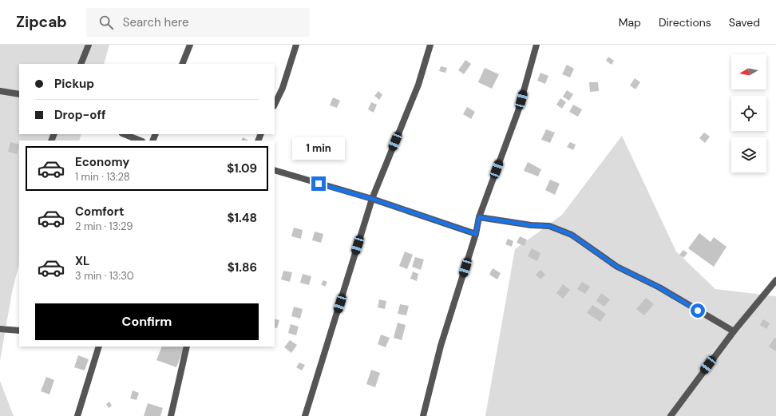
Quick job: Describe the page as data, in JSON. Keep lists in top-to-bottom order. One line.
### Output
{"north":"left","page":{"header":"Zipcab","search":"Search here","nav":["Map","Directions","Saved"],"banner":["Pickup","Drop-off"],"bubble":"1 min","list":[{"name":"Economy","note":"1 min · 13:28","value":"$1.09"},{"name":"Comfort","note":"2 min · 13:29","value":"$1.48"},{"name":"XL","note":"3 min · 13:30","value":"$1.86"}],"buttons":"Confirm"}}
